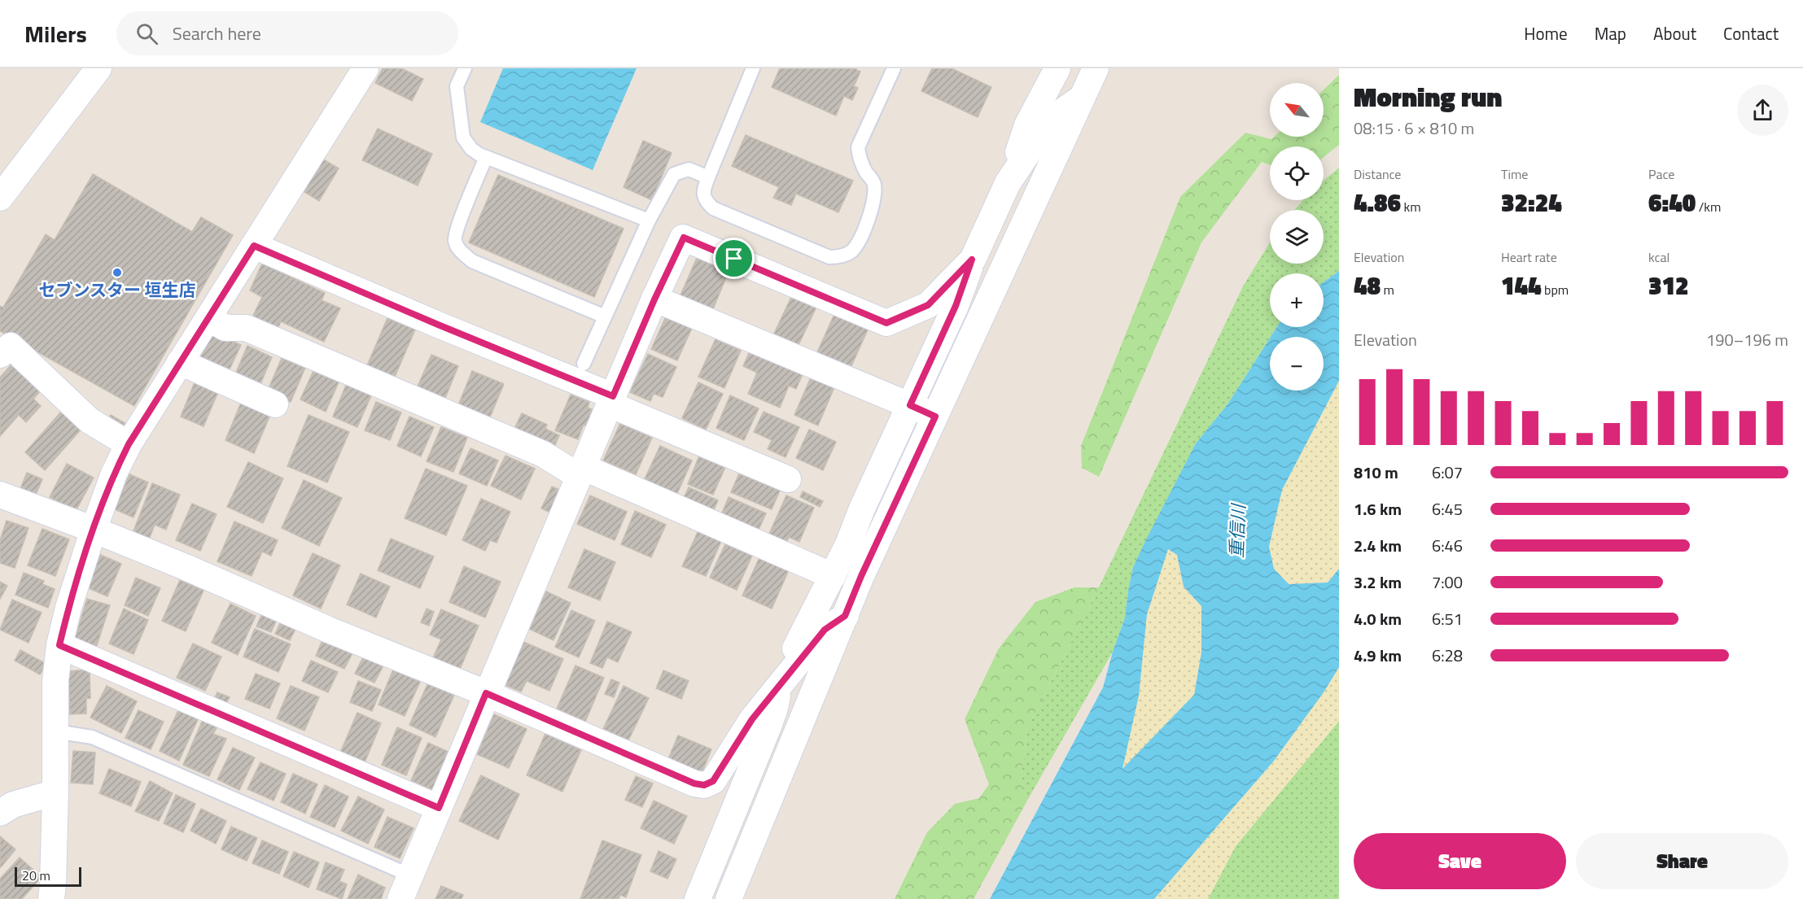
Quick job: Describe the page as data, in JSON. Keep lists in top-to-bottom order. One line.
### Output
{"water":["重信川"],"places":["セブンスター 垣生店"],"scale_bar":"20 m","north":"top left","page":{"header":"Milers","search":"Search here","nav":["Home","Map","About","Contact"],"heading":["Morning run","08:15 · 6 × 810 m"],"map_buttons":["+","−"],"stats":[["Distance","4.86 km"],["Time","32:24"],["Pace","6:40 /km"],["Elevation","48 m"],["Heart rate","144 bpm"],["kcal","312"]],"chart":["Elevation","190–196 m"],"list":[{"name":"810 m","note":"6:07"},{"name":"1.6 km","note":"6:45"},{"name":"2.4 km","note":"6:46"},{"name":"3.2 km","note":"7:00"},{"name":"4.0 km","note":"6:51"},{"name":"4.9 km","note":"6:28"}],"buttons":["Save","Share"],"scale":"20 m"}}
